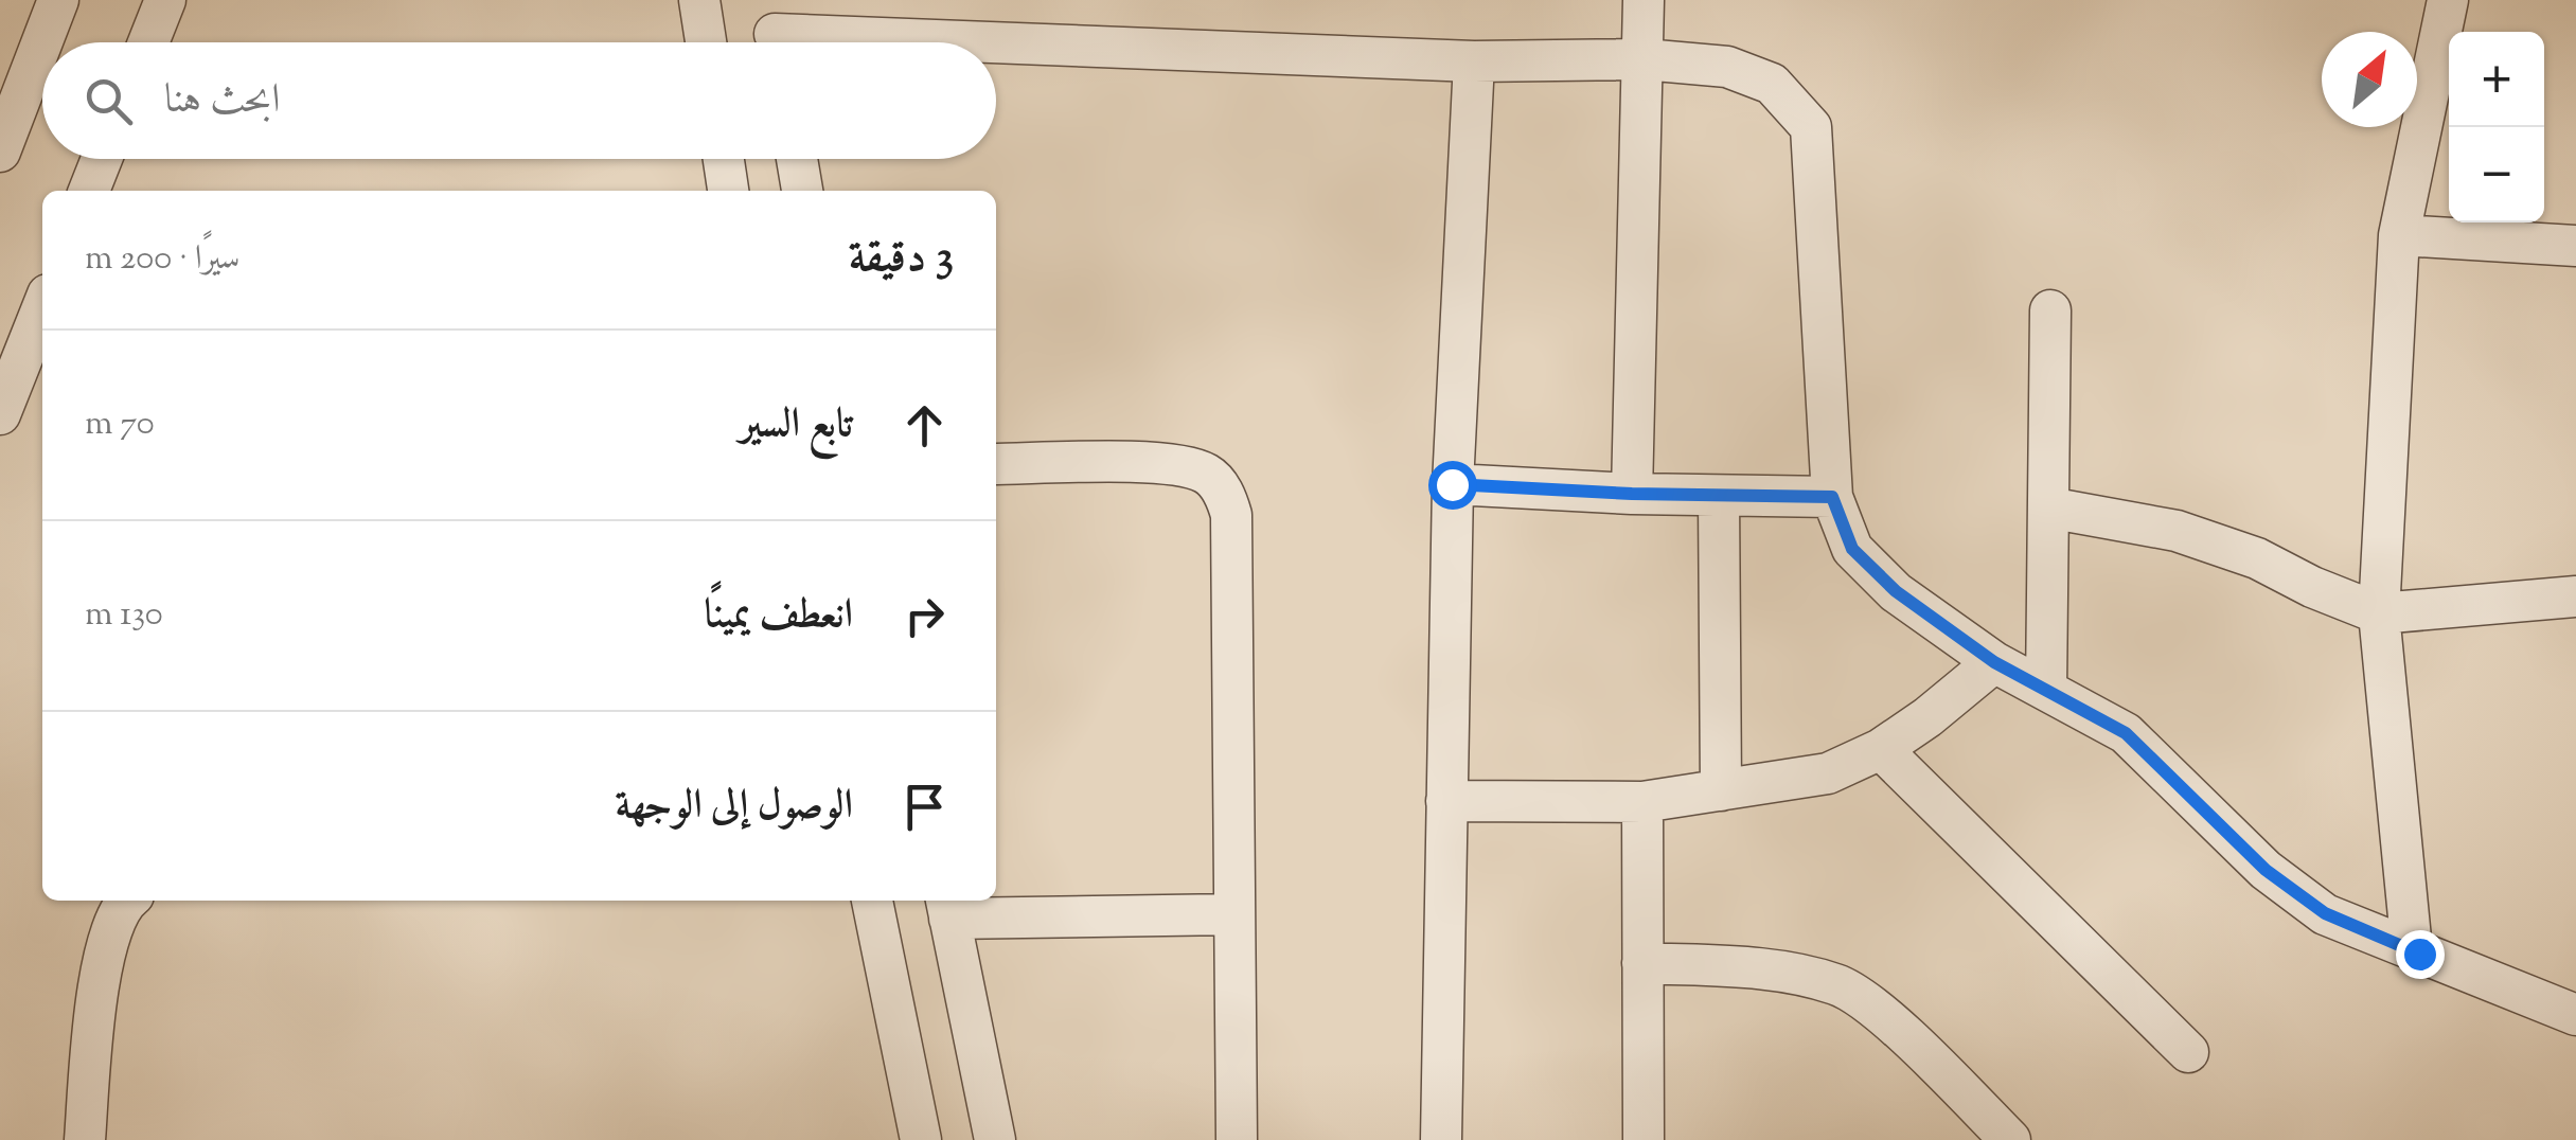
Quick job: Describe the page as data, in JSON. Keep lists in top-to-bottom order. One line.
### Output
{"north":"top right","page":{"map_buttons":["+","−"],"search":"ابحث هنا","heading":["3 دقيقة","سيرًا · 200 m"],"list":[["تابع السير","70 m"],["انعطف يمينًا","130 m"],"الوصول إلى الوجهة"]}}
